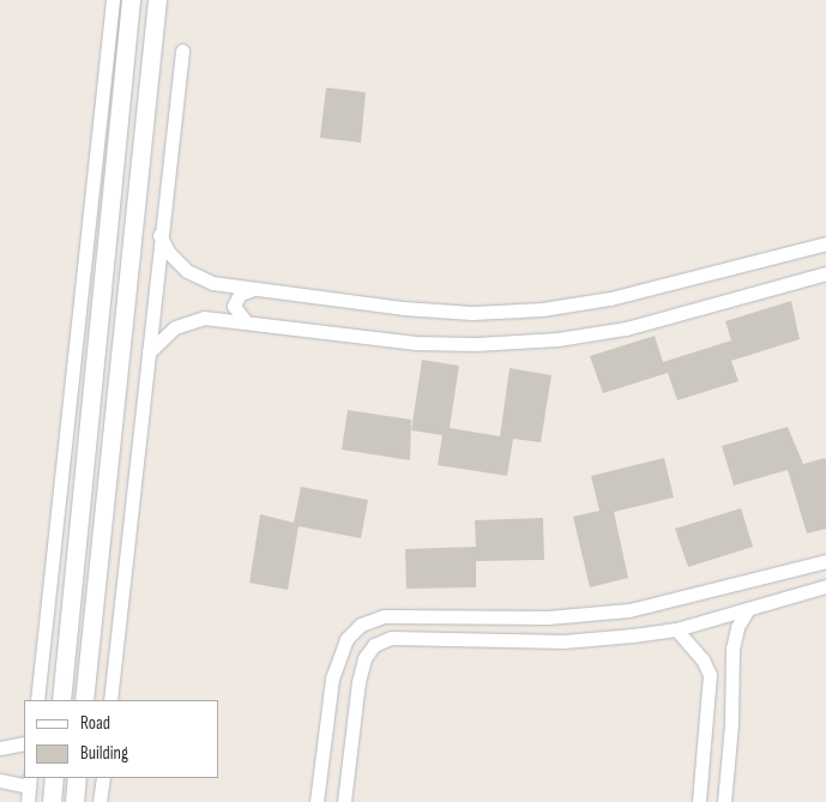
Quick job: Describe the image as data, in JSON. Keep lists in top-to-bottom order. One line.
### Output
{"legend":["Road","Building"]}
